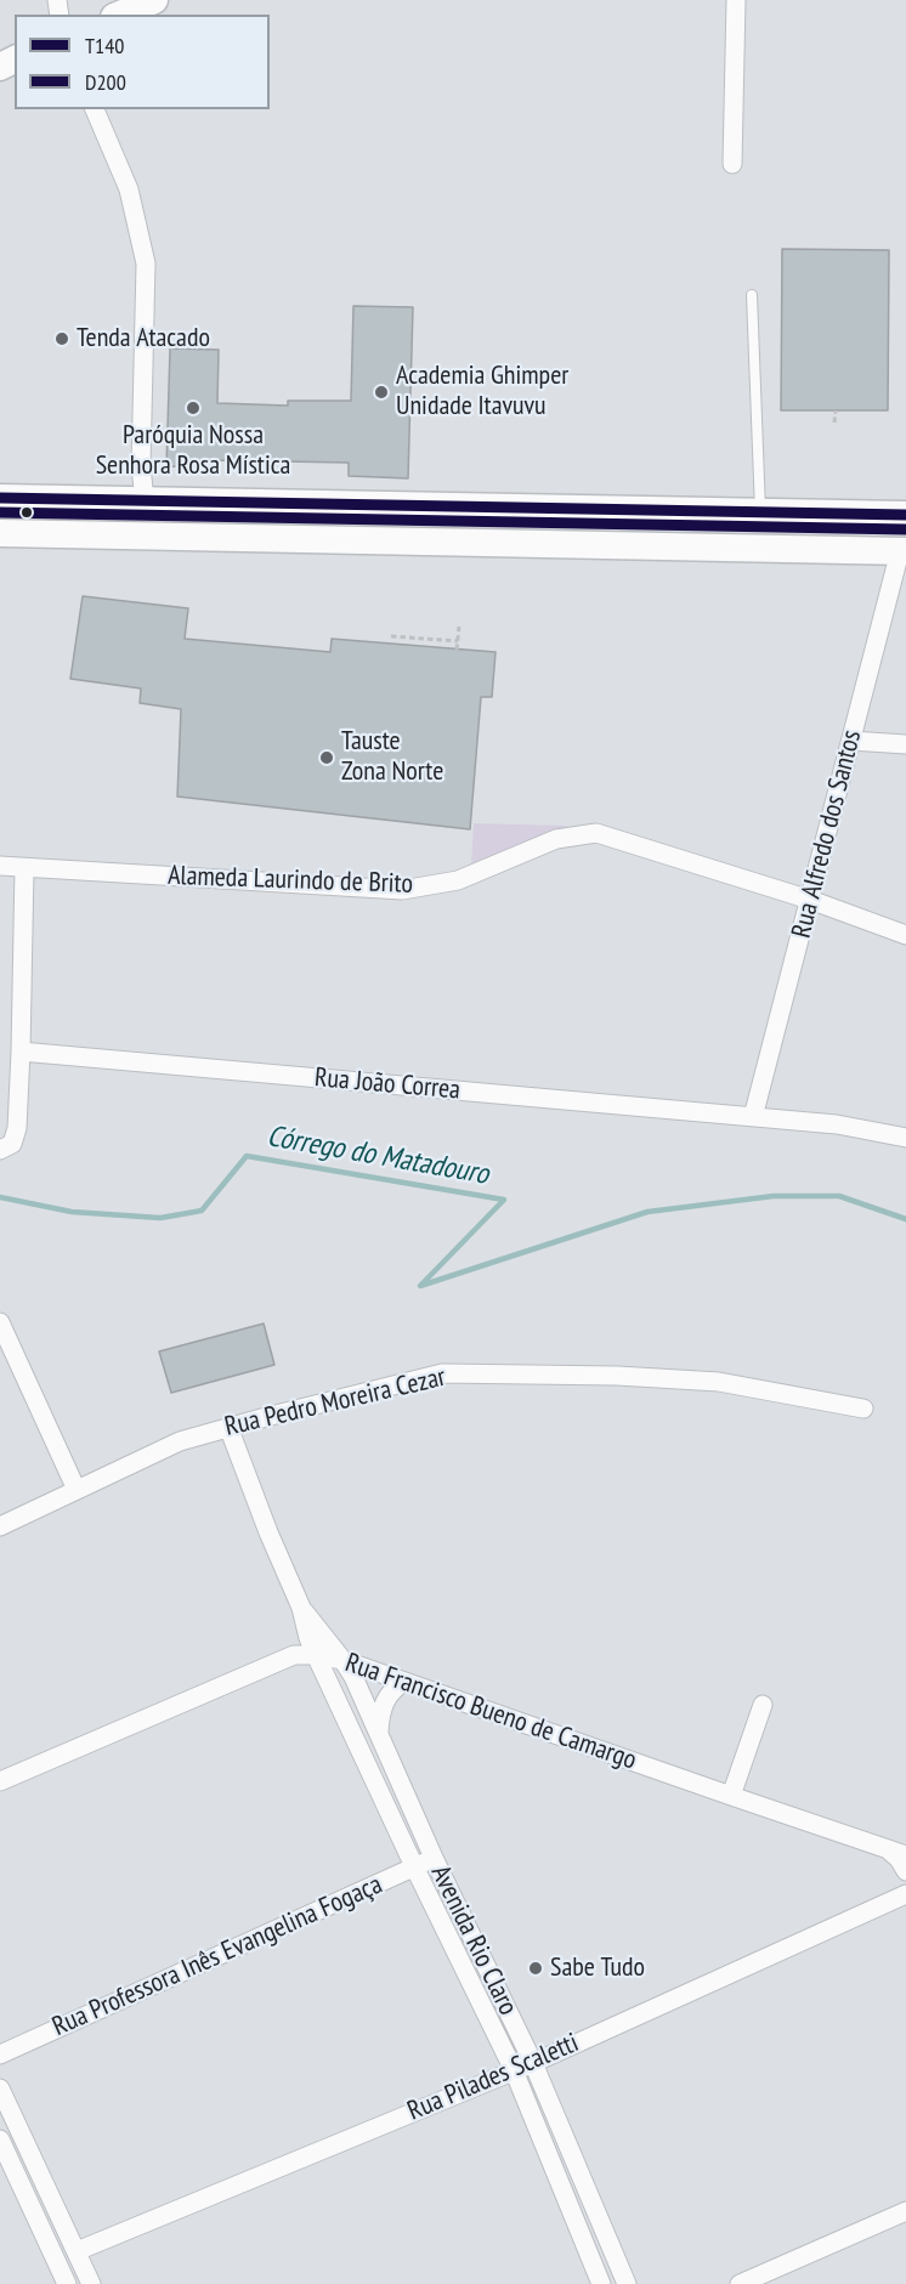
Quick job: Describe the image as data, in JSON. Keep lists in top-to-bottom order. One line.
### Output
{"streets":{"street":["Rua Alfredo dos Santos","Alameda Laurindo de Brito","Rua João Correa","Rua Pedro Moreira Cezar","Rua Francisco Bueno de Camargo","Avenida Rio Claro","Rua Professora Inês Evangelina Fogaça","Rua Pilades Scaletti"]},"crossings":[["Rua Alfredo dos Santos","Alameda Laurindo de Brito"],["Rua Alfredo dos Santos","Rua João Correa"],["Rua Pedro Moreira Cezar","Avenida Rio Claro"],["Rua Francisco Bueno de Camargo","Avenida Rio Claro"],["Avenida Rio Claro","Rua Professora Inês Evangelina Fogaça"],["Avenida Rio Claro","Rua Pilades Scaletti"]],"water":["Córrego do Matadouro"],"places":["Tenda Atacado","Academia Ghimper Unidade Itavuvu","Paróquia Nossa Senhora Rosa Mística","Tauste Zona Norte","Sabe Tudo"],"lines":["transit line T140","transit line D200"],"legend":["T140","D200"]}
